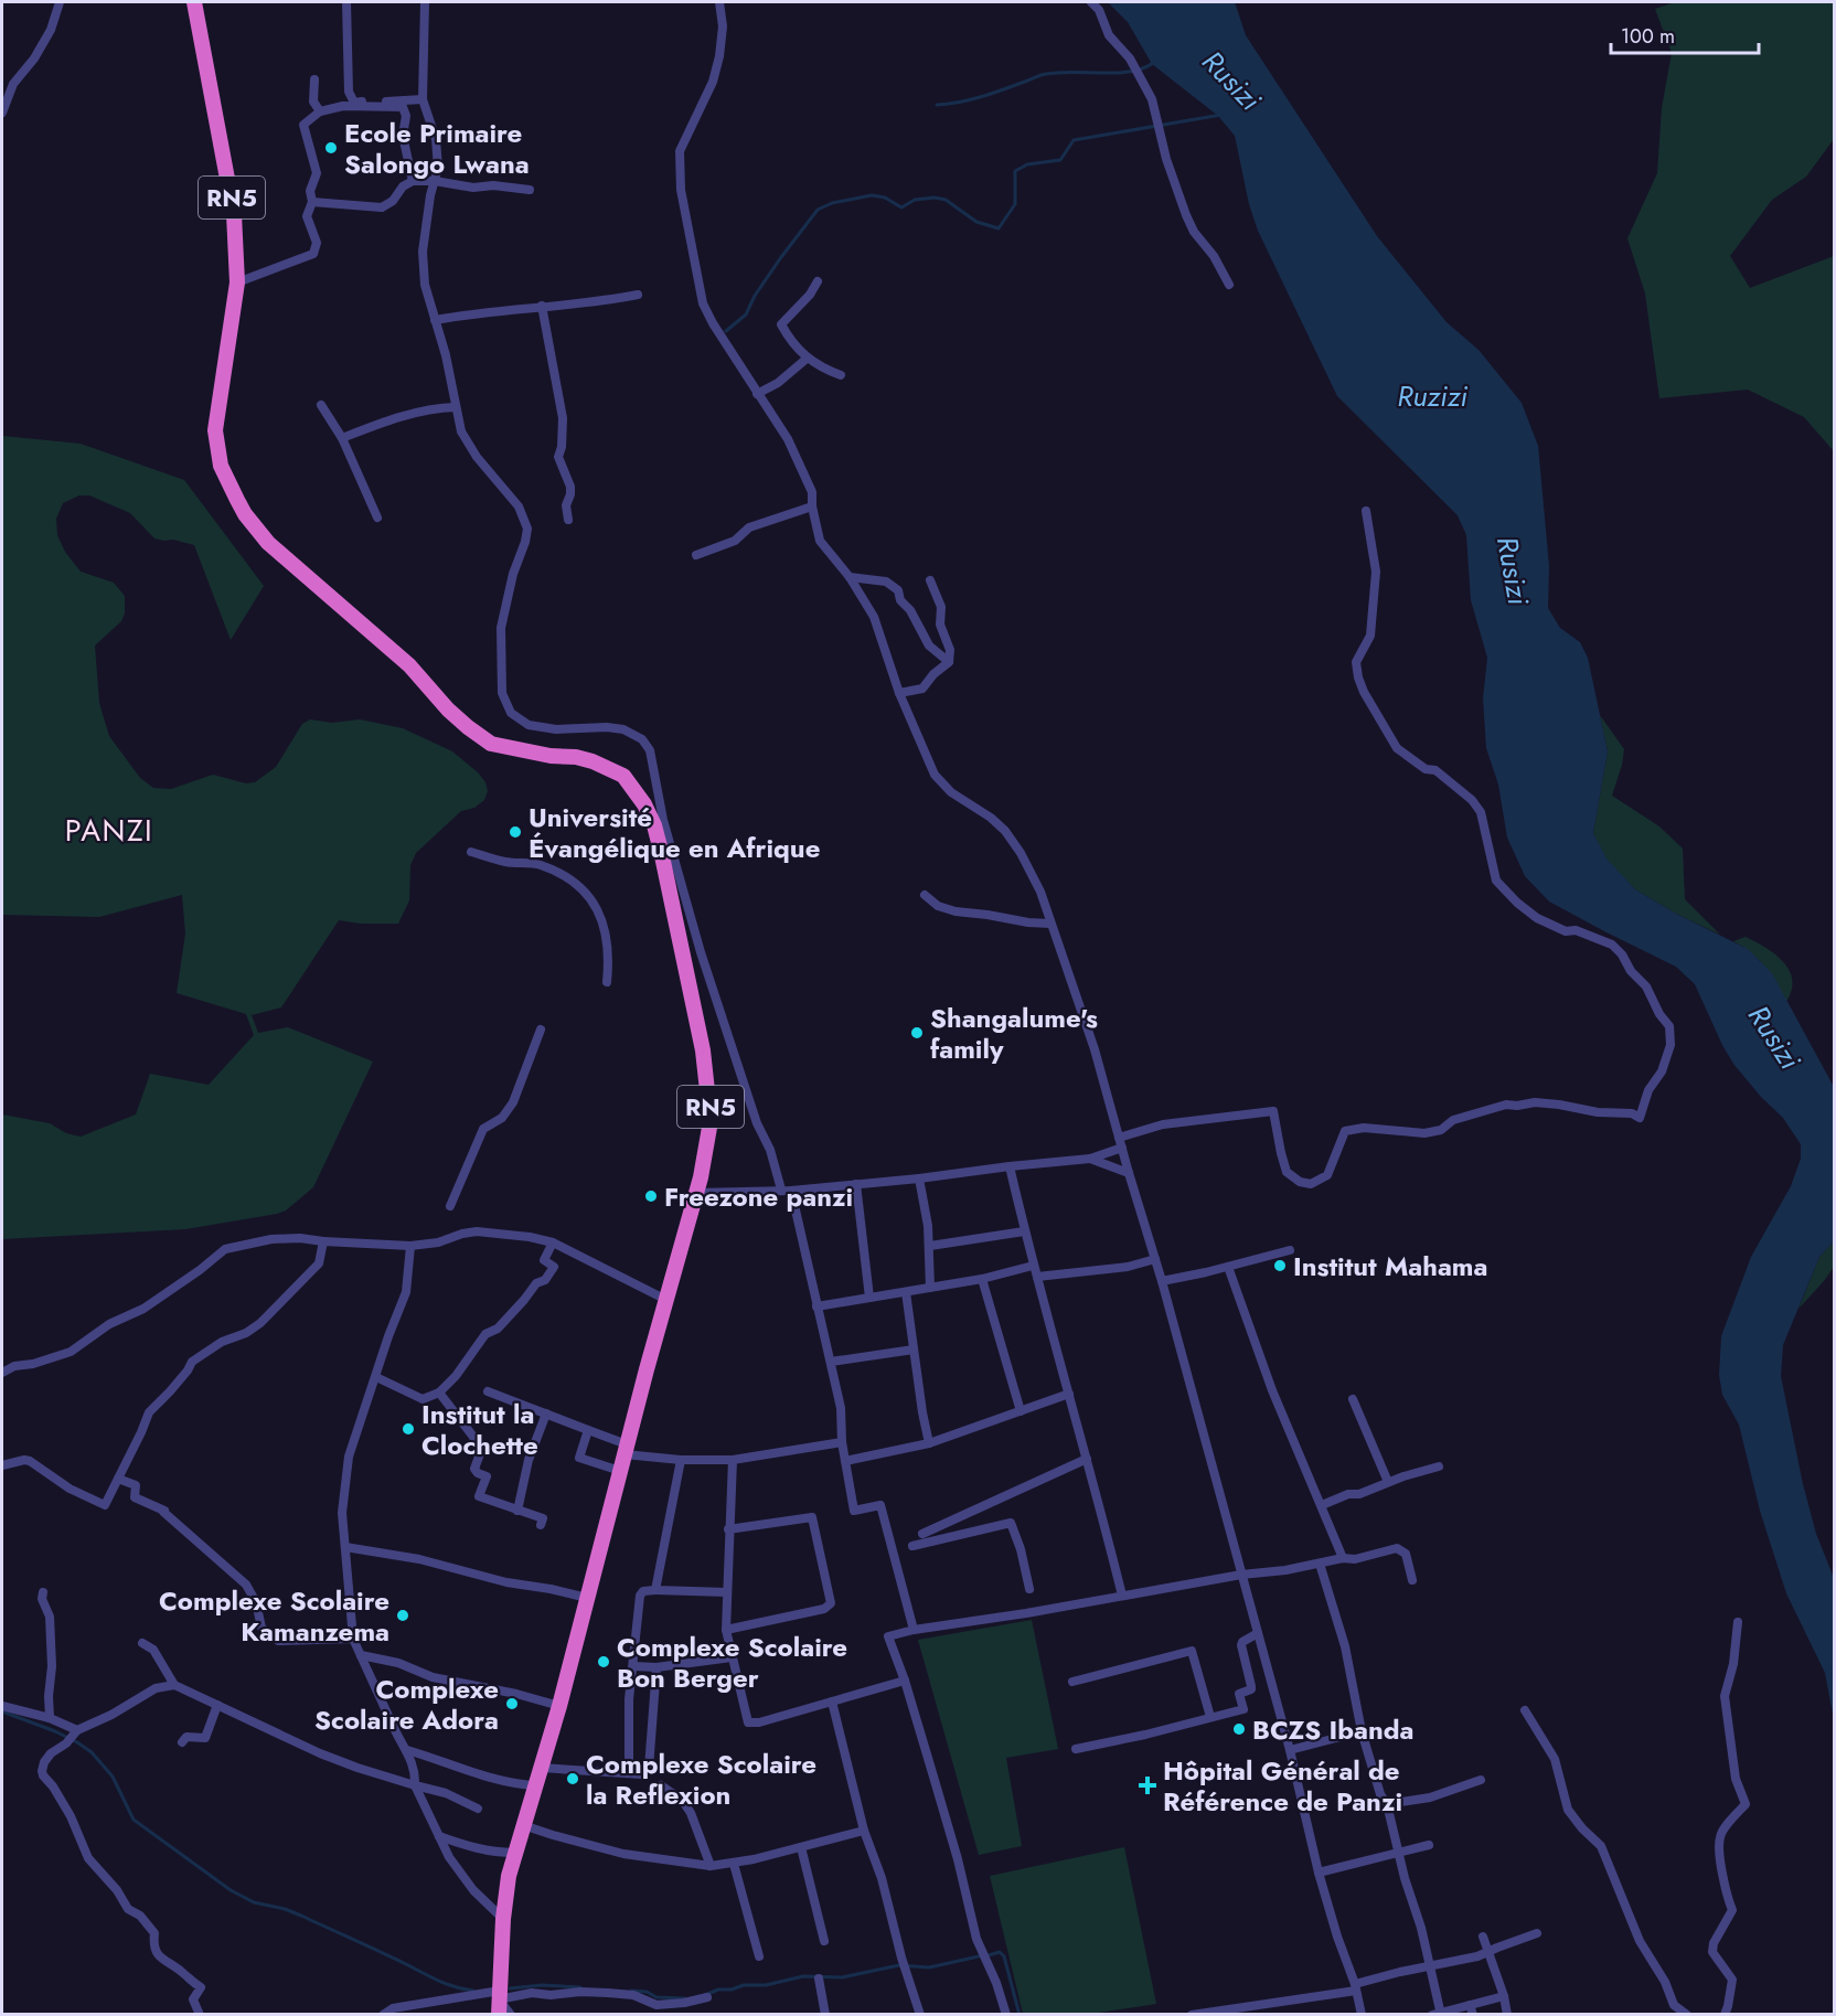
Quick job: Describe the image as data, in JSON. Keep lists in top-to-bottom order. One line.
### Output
{"streets":{"highway":["RN5"]},"districts":["PANZI"],"water":["Rusizi","Ruzizi"],"places":{"other":["Ecole Primaire Salongo Lwana","Université Évangélique en Afrique","Shangalume's family","Freezone panzi","Institut Mahama","Institut la Clochette","Complexe Scolaire Kamanzema","Complexe Scolaire Bon Berger","Complexe Scolaire Adora","BCZS Ibanda","Complexe Scolaire la Reflexion"],"health":["Hôpital Général de Référence de Panzi"]},"scale_bar":"100 m"}
